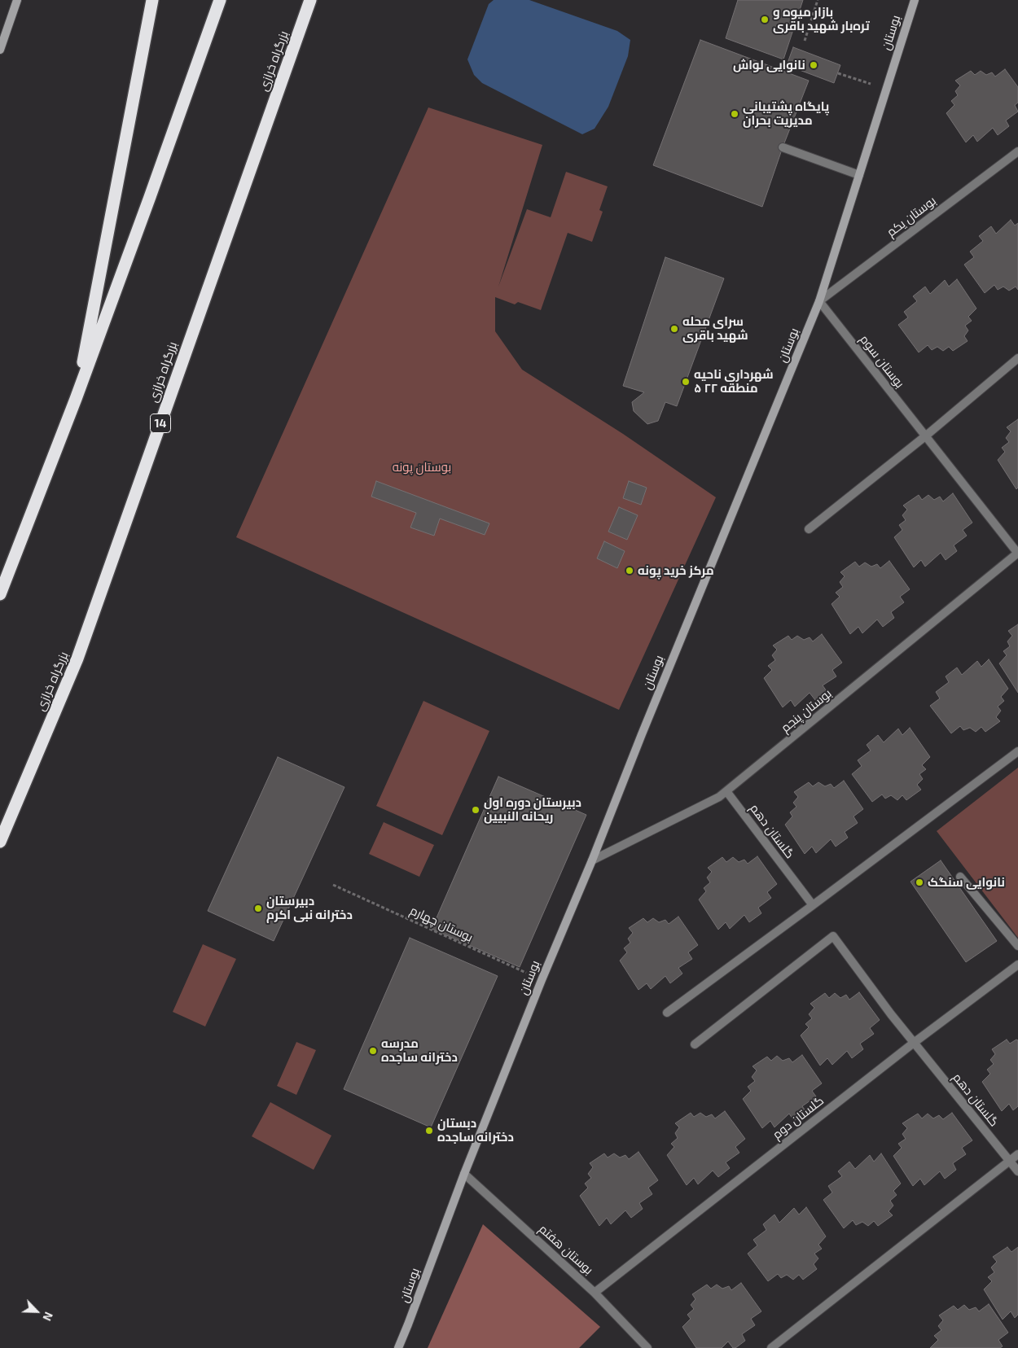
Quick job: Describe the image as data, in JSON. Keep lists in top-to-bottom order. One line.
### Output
{"streets":{"highway":["بزرگراه خرازی","14"],"street":["بوستان","بوستان یکم","بوستان سوم","بوستان پنجم","گلستان دهم","گلستان دوم","بوستان هفتم"],"path":["بوستان چهارم"]},"crossings":[["بوستان","بوستان یکم"],["بوستان","بوستان سوم"],["بوستان","بوستان پنجم"],["بوستان","بوستان چهارم"],["بوستان","بوستان هفتم"],["بوستان یکم","بوستان سوم"],["بوستان سوم","بوستان پنجم"],["بوستان پنجم","گلستان دهم"],["گلستان دهم","گلستان دوم"],["گلستان دوم","بوستان هفتم"]],"parks":["بوستان پونه"],"places":["بازار میوه و تره‌بار شهید باقری","نانوایی لواش","پایگاه پشتیبانی مدیریت بحران","سرای محله شهید باقری","شهرداری ناحیه ۵ منطقه ۲۲","مرکز خرید پونه","دبیرستان دوره اول ریحانه النبیین","نانوایی سنگک","دبیرستان دخترانه نبی اکرم","مدرسه دخترانه ساجده","دبستان دخترانه ساجده"],"north":"bottom right"}
